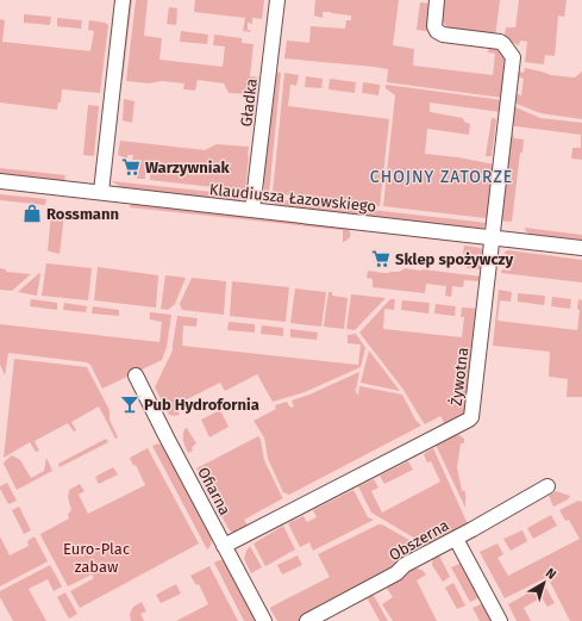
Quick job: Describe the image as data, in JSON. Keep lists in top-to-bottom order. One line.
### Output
{"streets":{"street":["Gładka","Klaudiusza Łazowskiego","Żywotna","Ofiarna","Obszerna"]},"crossings":[["Gładka","Klaudiusza Łazowskiego"],["Klaudiusza Łazowskiego","Żywotna"],["Żywotna","Ofiarna"]],"districts":["CHOJNY ZATORZE"],"parks":["Euro-Plac zabaw"],"places":{"supermarket":["Warzywniak","Sklep spożywczy"],"shop":["Rossmann"],"bar":["Pub Hydrofornia"]},"north":"top right"}
